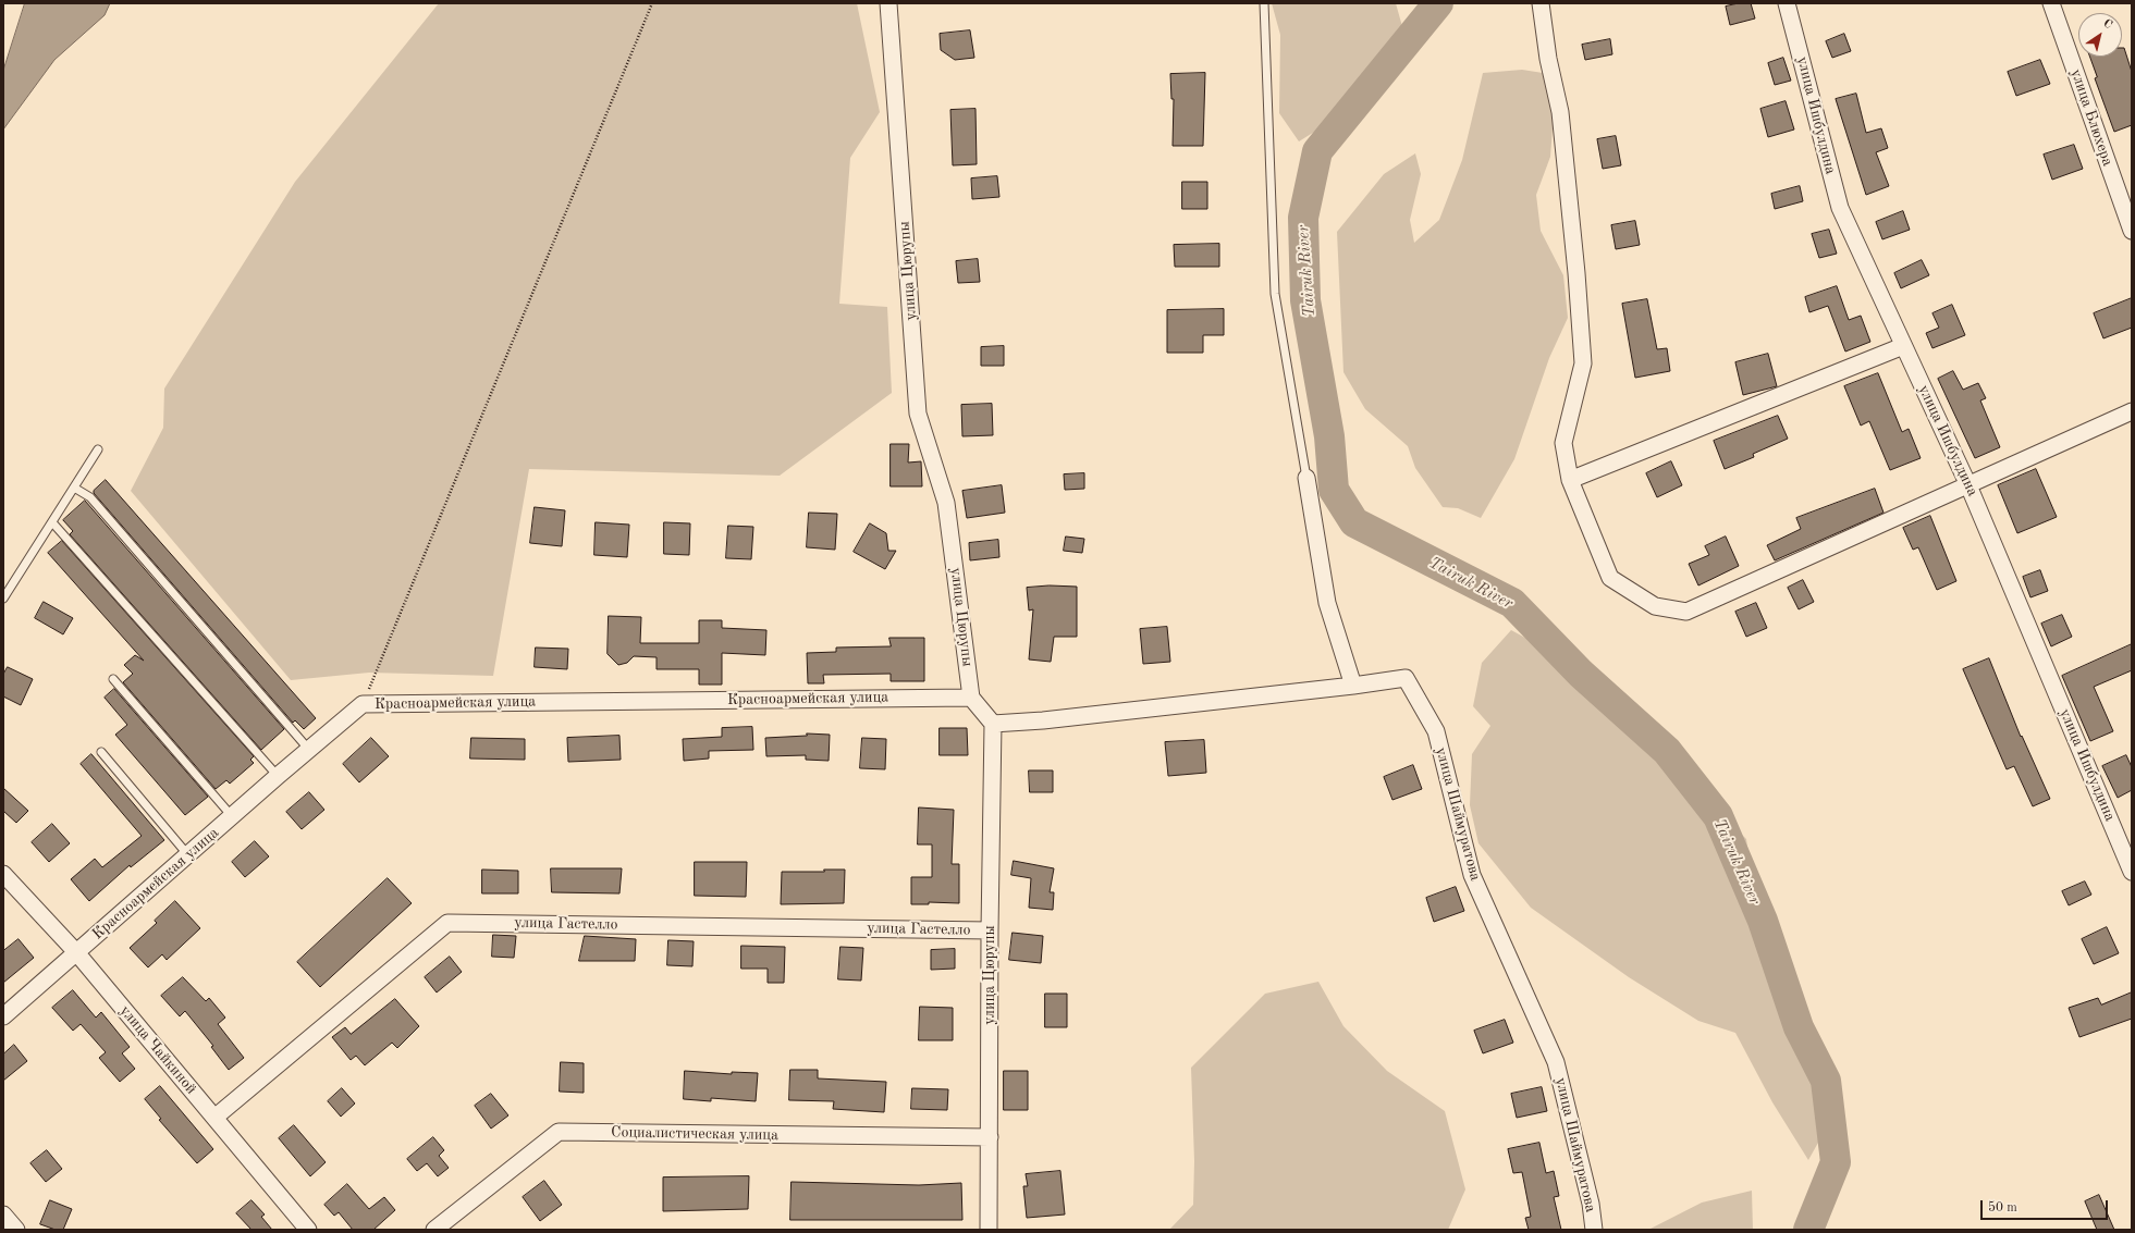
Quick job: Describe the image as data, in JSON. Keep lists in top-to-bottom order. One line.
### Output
{"streets":{"street":["улица Ишбулдина","улица Блюхера","улица Цюрупы","Красноармейская улица","улица Шаймуратова","улица Гастелло","улица Чайкиной","Социалистическая улица"]},"crossings":[["улица Цюрупы","Красноармейская улица"],["улица Цюрупы","улица Гастелло"],["улица Цюрупы","Социалистическая улица"],["Красноармейская улица","улица Чайкиной"],["улица Гастелло","улица Чайкиной"]],"water":["Tairuk River"],"scale_bar":"50 m","north":"top right"}
